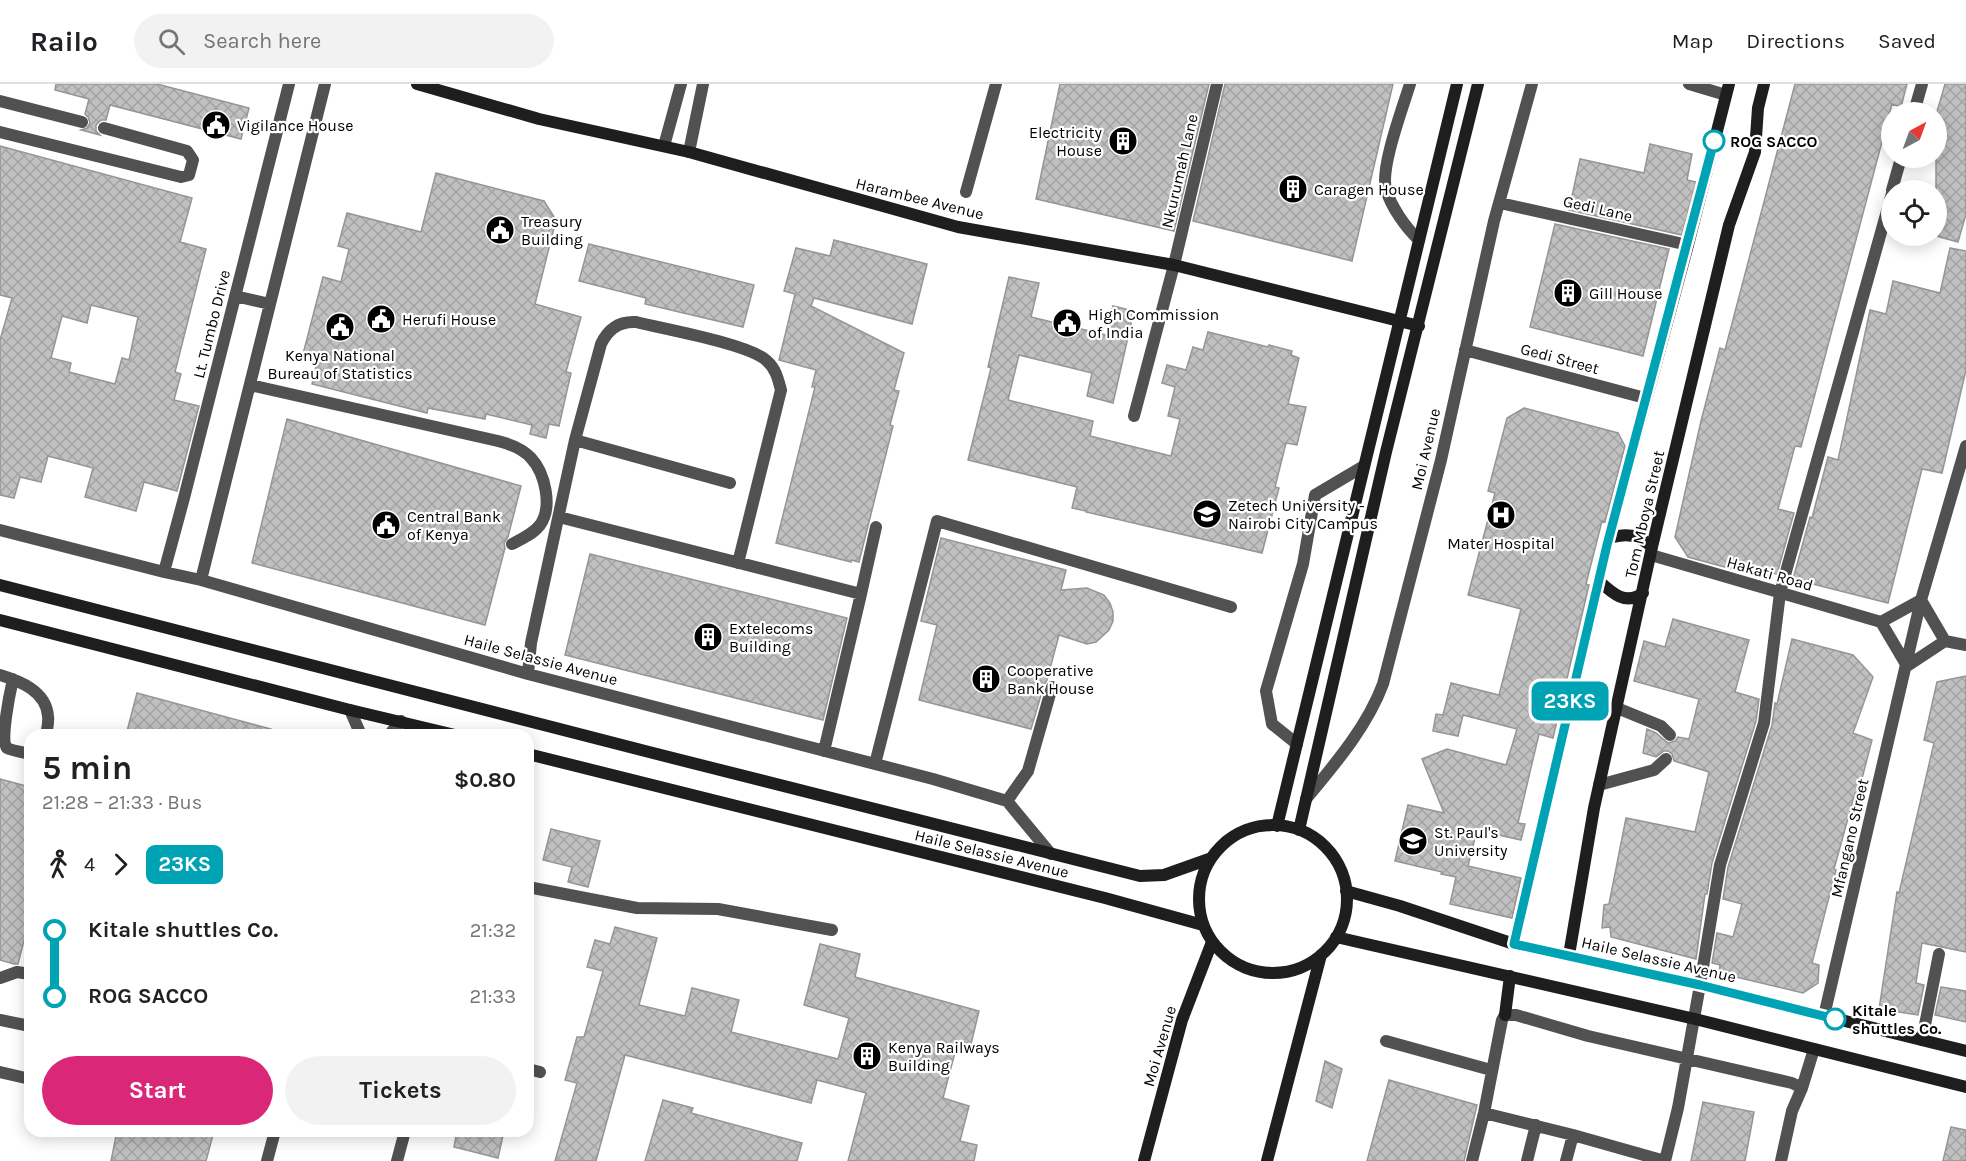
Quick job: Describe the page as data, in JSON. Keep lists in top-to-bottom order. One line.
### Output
{"streets":{"main road":["Harambee Avenue","Moi Avenue","Tom Mboya Street","Haile Selassie Avenue"],"street":["Nkurumah Lane","Gedi Lane","Lt. Tumbo Drive","Gedi Street","Hakati Road","Mfangano Street"]},"crossings":[["Nkurumah Lane","Harambee Avenue"],["Harambee Avenue","Moi Avenue"],["Gedi Lane","Moi Avenue"],["Gedi Lane","Tom Mboya Street"],["Lt. Tumbo Drive","Haile Selassie Avenue"],["Gedi Street","Moi Avenue"],["Gedi Street","Tom Mboya Street"],["Moi Avenue","Haile Selassie Avenue"],["Tom Mboya Street","Hakati Road"],["Tom Mboya Street","Haile Selassie Avenue"],["Haile Selassie Avenue","Mfangano Street"]],"places":{"public building":["Vigilance House","Treasury Building","Herufi House","High Commission of India","Kenya National Bureau of Statistics","Central Bank of Kenya"],"building":["Electricity House","Caragen House","Gill House","Extelecoms Building","Cooperative Bank House","Kenya Railways Building"],"other":["ROG SACCO","Kitale shuttles Co."],"school or university":["Zetech University - Nairobi City Campus","St. Paul's University"],"hospital":["Mater Hospital"]},"lines":["bus line 23KS"],"north":"top right","page":{"header":"Railo","search":"Search here","nav":["Map","Directions","Saved"],"on_map":"23KS","heading":["5 min","21:28 – 21:33 · Bus","$0.80"],"legs":["4","23KS"],"list":[{"name":"Kitale shuttles Co.","value":"21:32"},{"name":"ROG SACCO","value":"21:33"}],"buttons":["Start","Tickets"]}}
